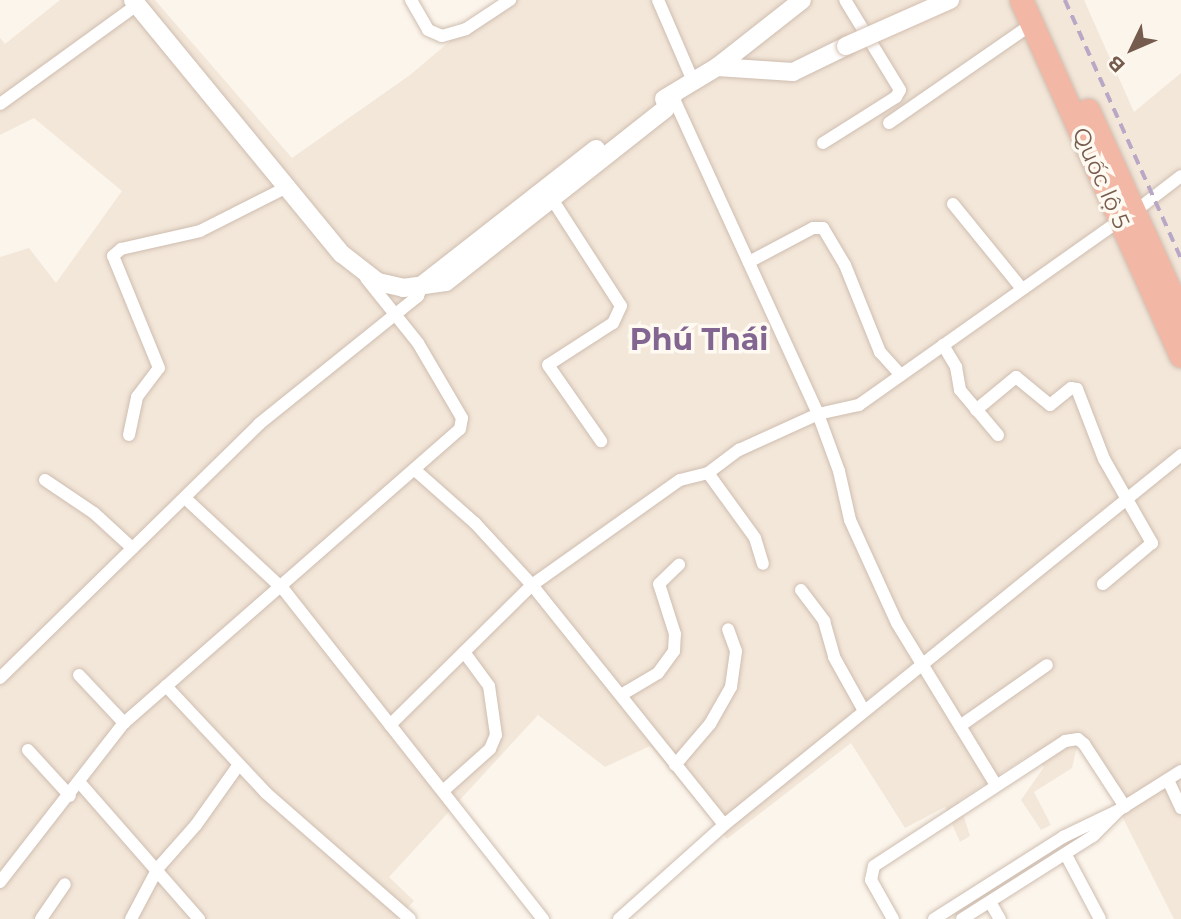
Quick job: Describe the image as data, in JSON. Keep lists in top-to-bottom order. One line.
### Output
{"streets":{"highway":["Quốc lộ 5"]},"districts":["Phú Thái"],"north":"bottom left"}
